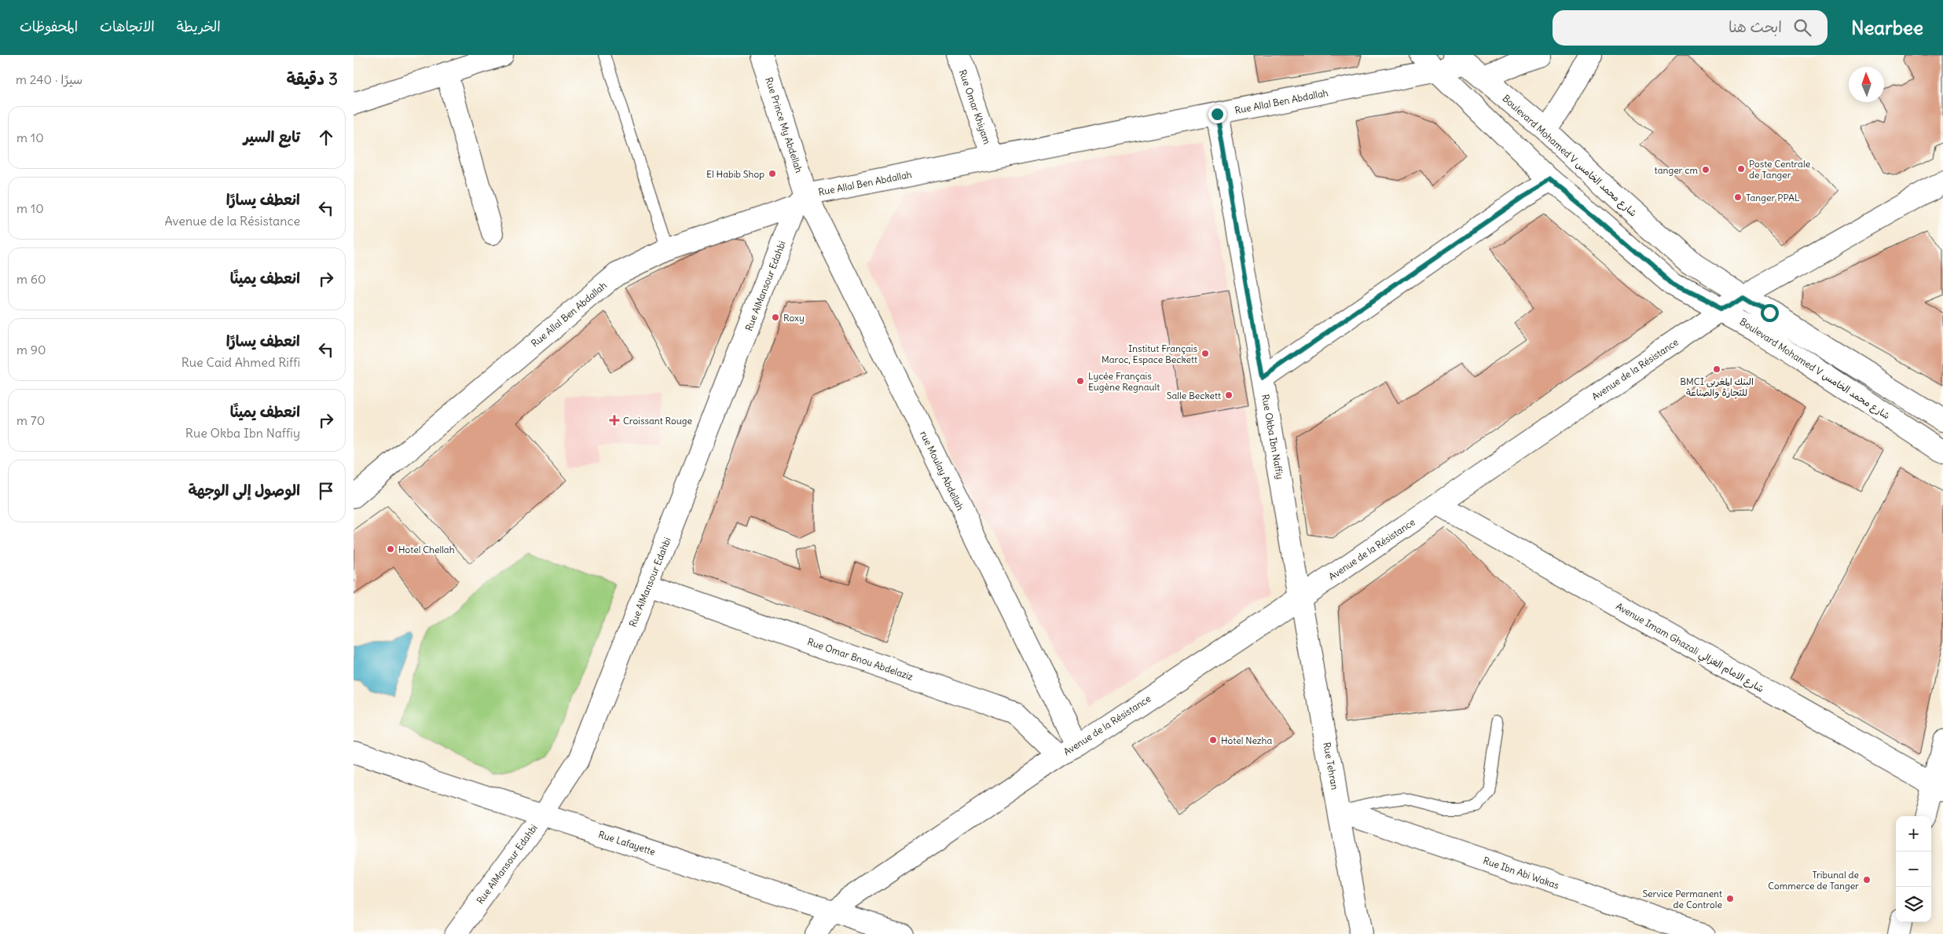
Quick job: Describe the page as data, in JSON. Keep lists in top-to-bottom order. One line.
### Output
{"streets":{"street":["Rue Allal Ben Abdallah","Rue Omar Khiyam","Rue Prince My Abdellah","Boulevard Mohamed V شارع محمد الخامس","Rue AlMansour Edahbi","Avenue de la Résistance","Rue Okba Ibn Naffiy","rue Moulay Abdellah","Avenue Imam Ghazali شارع الامام الغزالي","Rue Omar Bnou Abdelaziz","Rue Tehran","Rue Lafayette","Rue Ibn Abi Wakas"]},"crossings":[["Rue Allal Ben Abdallah","Rue Omar Khiyam"],["Rue Allal Ben Abdallah","Rue Prince My Abdellah"],["Rue Allal Ben Abdallah","Boulevard Mohamed V شارع محمد الخامس"],["Rue Allal Ben Abdallah","Rue AlMansour Edahbi"],["Rue Allal Ben Abdallah","Rue Okba Ibn Naffiy"],["Rue Allal Ben Abdallah","rue Moulay Abdellah"],["Rue Prince My Abdellah","Rue AlMansour Edahbi"],["Rue Prince My Abdellah","rue Moulay Abdellah"],["Boulevard Mohamed V شارع محمد الخامس","Avenue de la Résistance"],["Rue AlMansour Edahbi","rue Moulay Abdellah"],["Rue AlMansour Edahbi","Rue Omar Bnou Abdelaziz"],["Rue AlMansour Edahbi","Rue Lafayette"],["Avenue de la Résistance","Rue Okba Ibn Naffiy"],["Avenue de la Résistance","rue Moulay Abdellah"],["Avenue de la Résistance","Avenue Imam Ghazali شارع الامام الغزالي"],["Avenue de la Résistance","Rue Omar Bnou Abdelaziz"],["Avenue de la Résistance","Rue Tehran"],["Avenue de la Résistance","Rue Lafayette"],["Rue Okba Ibn Naffiy","Rue Tehran"],["Rue Tehran","Rue Ibn Abi Wakas"]],"places":{"other":["Poste Centrale de Tanger","tanger cm","El Habib Shop","Tanger PPAL","Roxy","Institut Français Maroc, Espace Beckett","BMCI البنك المغربي للتجارة والصناعة","Lycée Français Eugène Regnault","Salle Beckett","Hotel Chellah","Hotel Nezha","Tribunal de Commerce de Tanger","Service Permanent de Controle"],"health":["Croissant Rouge"]},"north":"top","page":{"header":"Nearbee","search":"ابحث هنا","nav":["الخريطة","الاتجاهات","المحفوظات"],"heading":["3 دقيقة","سيرًا · 240 m"],"list":[["تابع السير","10 m"],["انعطف يسارًا","Avenue de la Résistance","10 m"],["انعطف يمينًا","60 m"],["انعطف يسارًا","Rue Caid Ahmed Riffi","90 m"],["انعطف يمينًا","Rue Okba Ibn Naffiy","70 m"],"الوصول إلى الوجهة"],"map_buttons":["+","−"]}}
